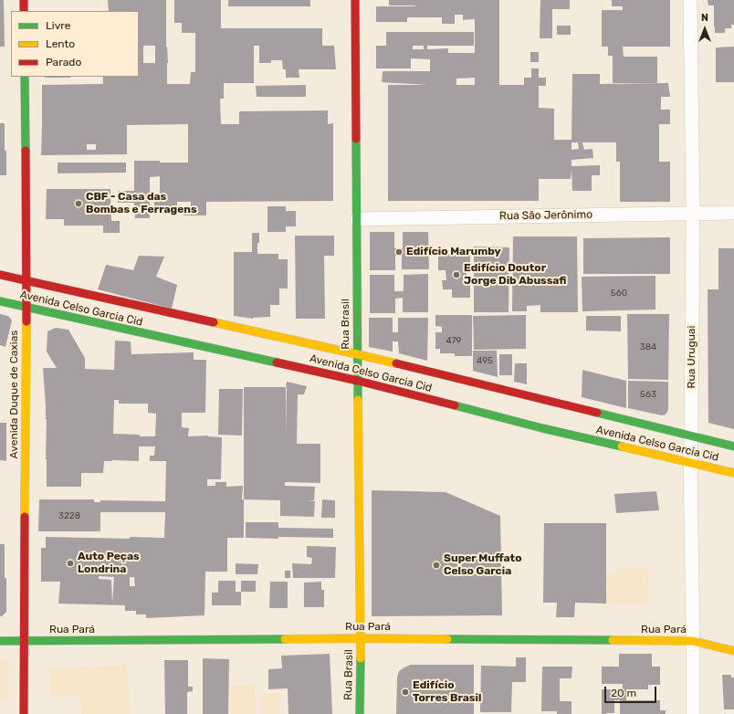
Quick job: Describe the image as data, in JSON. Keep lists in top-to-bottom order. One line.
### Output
{"streets":{"main road":["Avenida Celso Garcia Cid","Rua Brasil","Avenida Duque de Caxias","Rua Pará"],"street":["Rua São Jerônimo","Rua Uruguai"]},"crossings":[["Rua São Jerônimo","Rua Brasil"],["Rua São Jerônimo","Rua Uruguai"],["Avenida Celso Garcia Cid","Rua Brasil"],["Avenida Celso Garcia Cid","Rua Uruguai"],["Avenida Celso Garcia Cid","Avenida Duque de Caxias"],["Rua Brasil","Rua Pará"],["Rua Uruguai","Rua Pará"],["Avenida Duque de Caxias","Rua Pará"]],"places":["CBF - Casa das Bombas e Ferragens","Edifício Marumby","Edifício Doutor Jorge Dib Abussafi","Auto Peças Londrina","Super Muffato Celso Garcia","Edifício Torres Brasil"],"house_numbers":["560","479","384","495","563","3228"],"legend":["Livre","Lento","Parado"],"scale_bar":"20 m","north":"top"}
